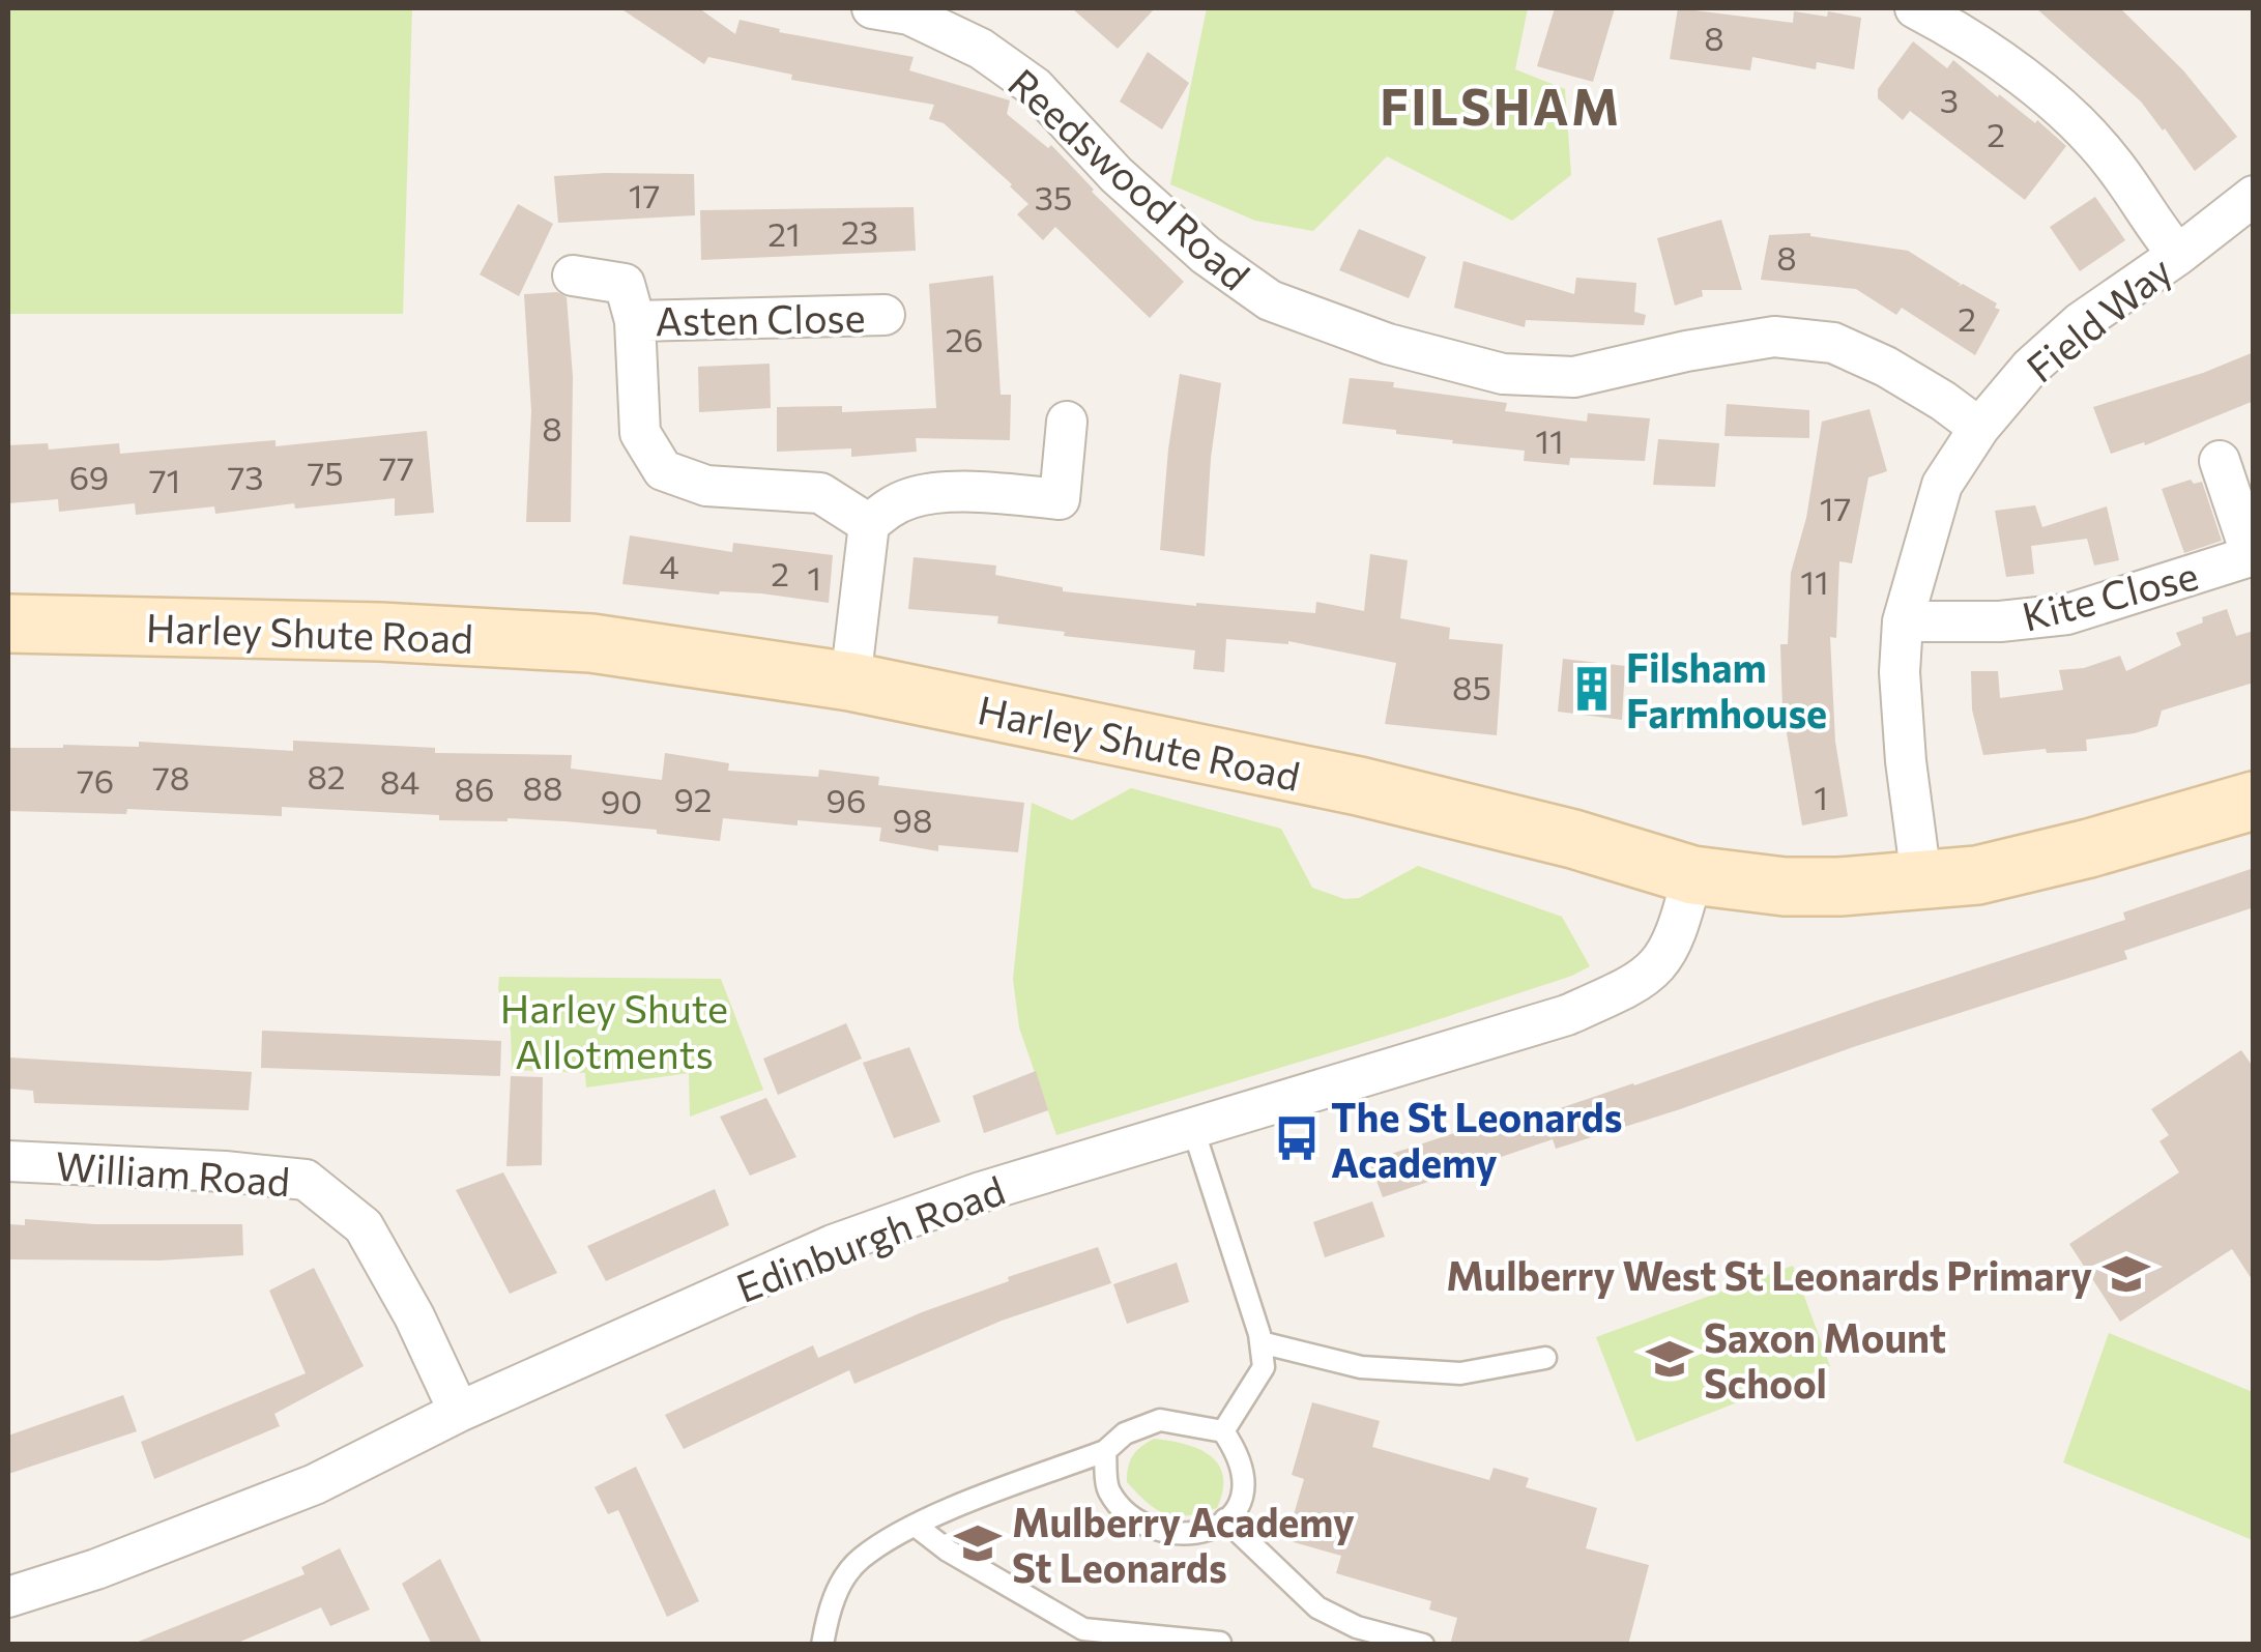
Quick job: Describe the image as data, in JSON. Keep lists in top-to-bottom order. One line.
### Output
{"streets":{"main road":["Harley Shute Road"],"street":["Reedswood Road","Asten Close","Field Way","Kite Close","William Road","Edinburgh Road"]},"crossings":[["Reedswood Road","Field Way"],["Field Way","Kite Close"],["Field Way","Harley Shute Road"],["Harley Shute Road","Edinburgh Road"],["William Road","Edinburgh Road"]],"districts":["FILSHAM"],"parks":["Harley Shute Allotments"],"places":{"building":["Filsham Farmhouse"],"bus stop":["The St Leonards Academy"],"school or university":["Mulberry West St Leonards Primary","Saxon Mount School","Mulberry Academy St Leonards"]},"house_numbers":["8","3","2","17","35","23","21","8","2","26","8","11","77","75","69","73","71","17","4","2","1","11","85","82","78","76","84","88","86","1","92","96","90","98"]}
